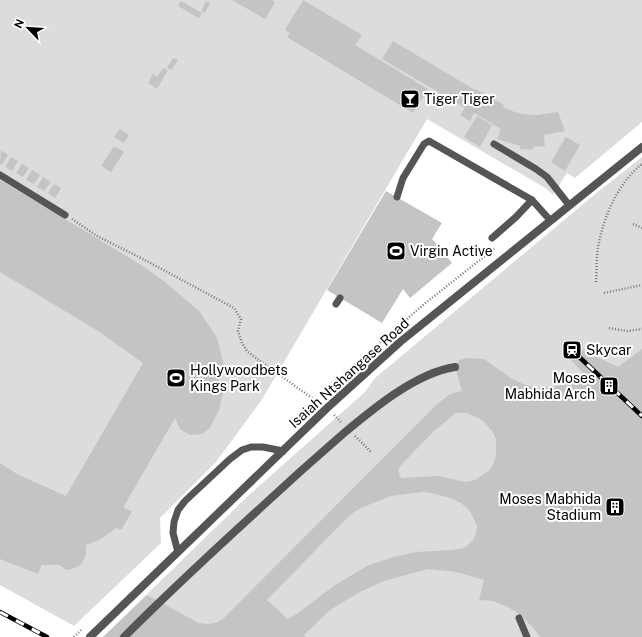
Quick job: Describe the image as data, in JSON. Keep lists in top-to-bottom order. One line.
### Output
{"streets":{"street":["Isaiah Ntshangase Road"]},"places":{"bar":["Tiger Tiger"],"sports":["Virgin Active","Hollywoodbets Kings Park"],"station":["Skycar"],"building":["Moses Mabhida Arch","Moses Mabhida Stadium"]},"north":"top left"}
